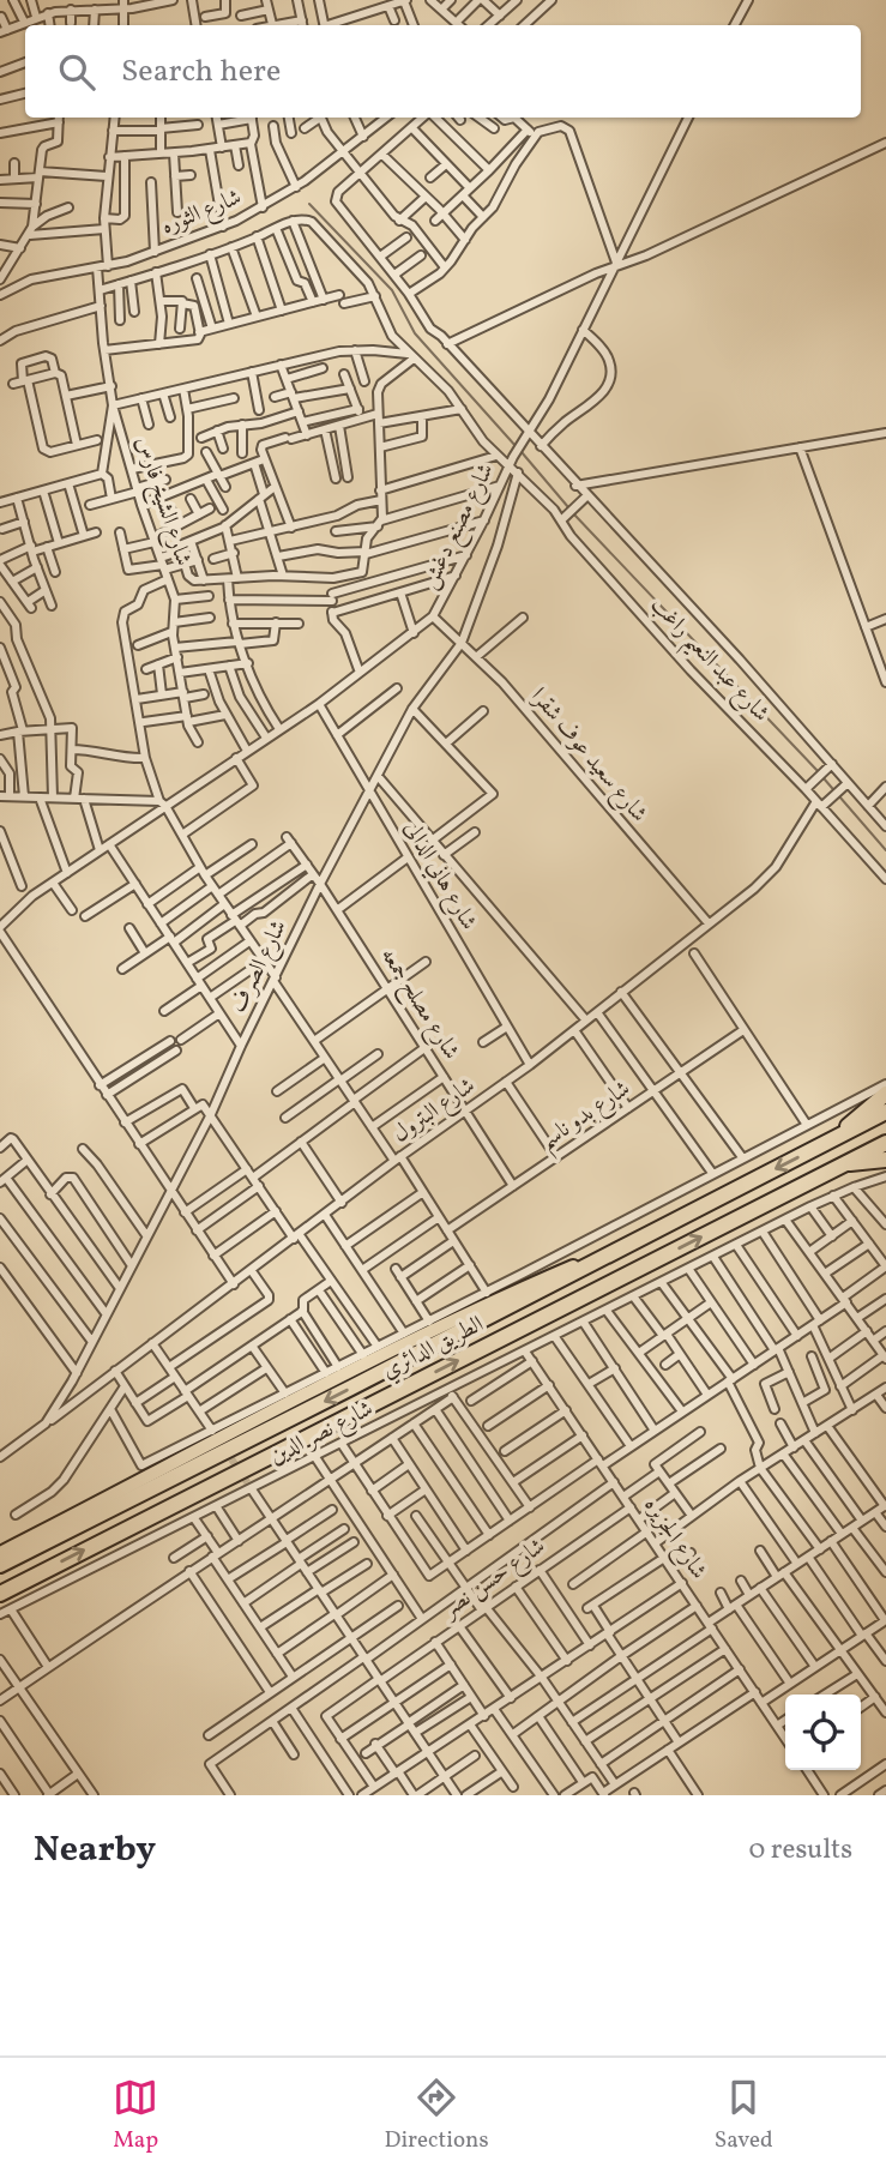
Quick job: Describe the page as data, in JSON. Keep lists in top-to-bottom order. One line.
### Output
{"streets":{"highway":["الطريق الدائري"],"street":["شارع الثوره","شارع الشيخ فارس","شارع مصنع دغش","شارع عبد النعيم راغب","شارع سعيد عوف شقرا","شارع هاني الدالى","شارع الصرف","شارع مصلح جمعه","شارع البترول","شارع بدو ناسم","شارع نصر الدين","شارع الجزيره","شارع حسن نصر"]},"crossings":[["شارع الثوره","شارع الشيخ فارس"],["شارع مصنع دغش","شارع عبد النعيم راغب"],["شارع مصنع دغش","شارع سعيد عوف شقرا"],["شارع مصنع دغش","شارع هاني الدالى"],["شارع عبد النعيم راغب","شارع الصرف"],["شارع عبد النعيم راغب","شارع البترول"],["شارع سعيد عوف شقرا","شارع الصرف"],["شارع سعيد عوف شقرا","شارع البترول"],["شارع هاني الدالى","شارع الصرف"],["شارع هاني الدالى","شارع البترول"],["شارع الصرف","شارع مصلح جمعه"],["شارع الصرف","شارع البترول"],["شارع مصلح جمعه","شارع البترول"],["شارع مصلح جمعه","شارع بدو ناسم"],["شارع نصر الدين","شارع الجزيره"],["شارع الجزيره","شارع حسن نصر"]],"page":{"search":"Search here","heading":["Nearby","0 results"],"nav":["Map","Directions","Saved"]}}
